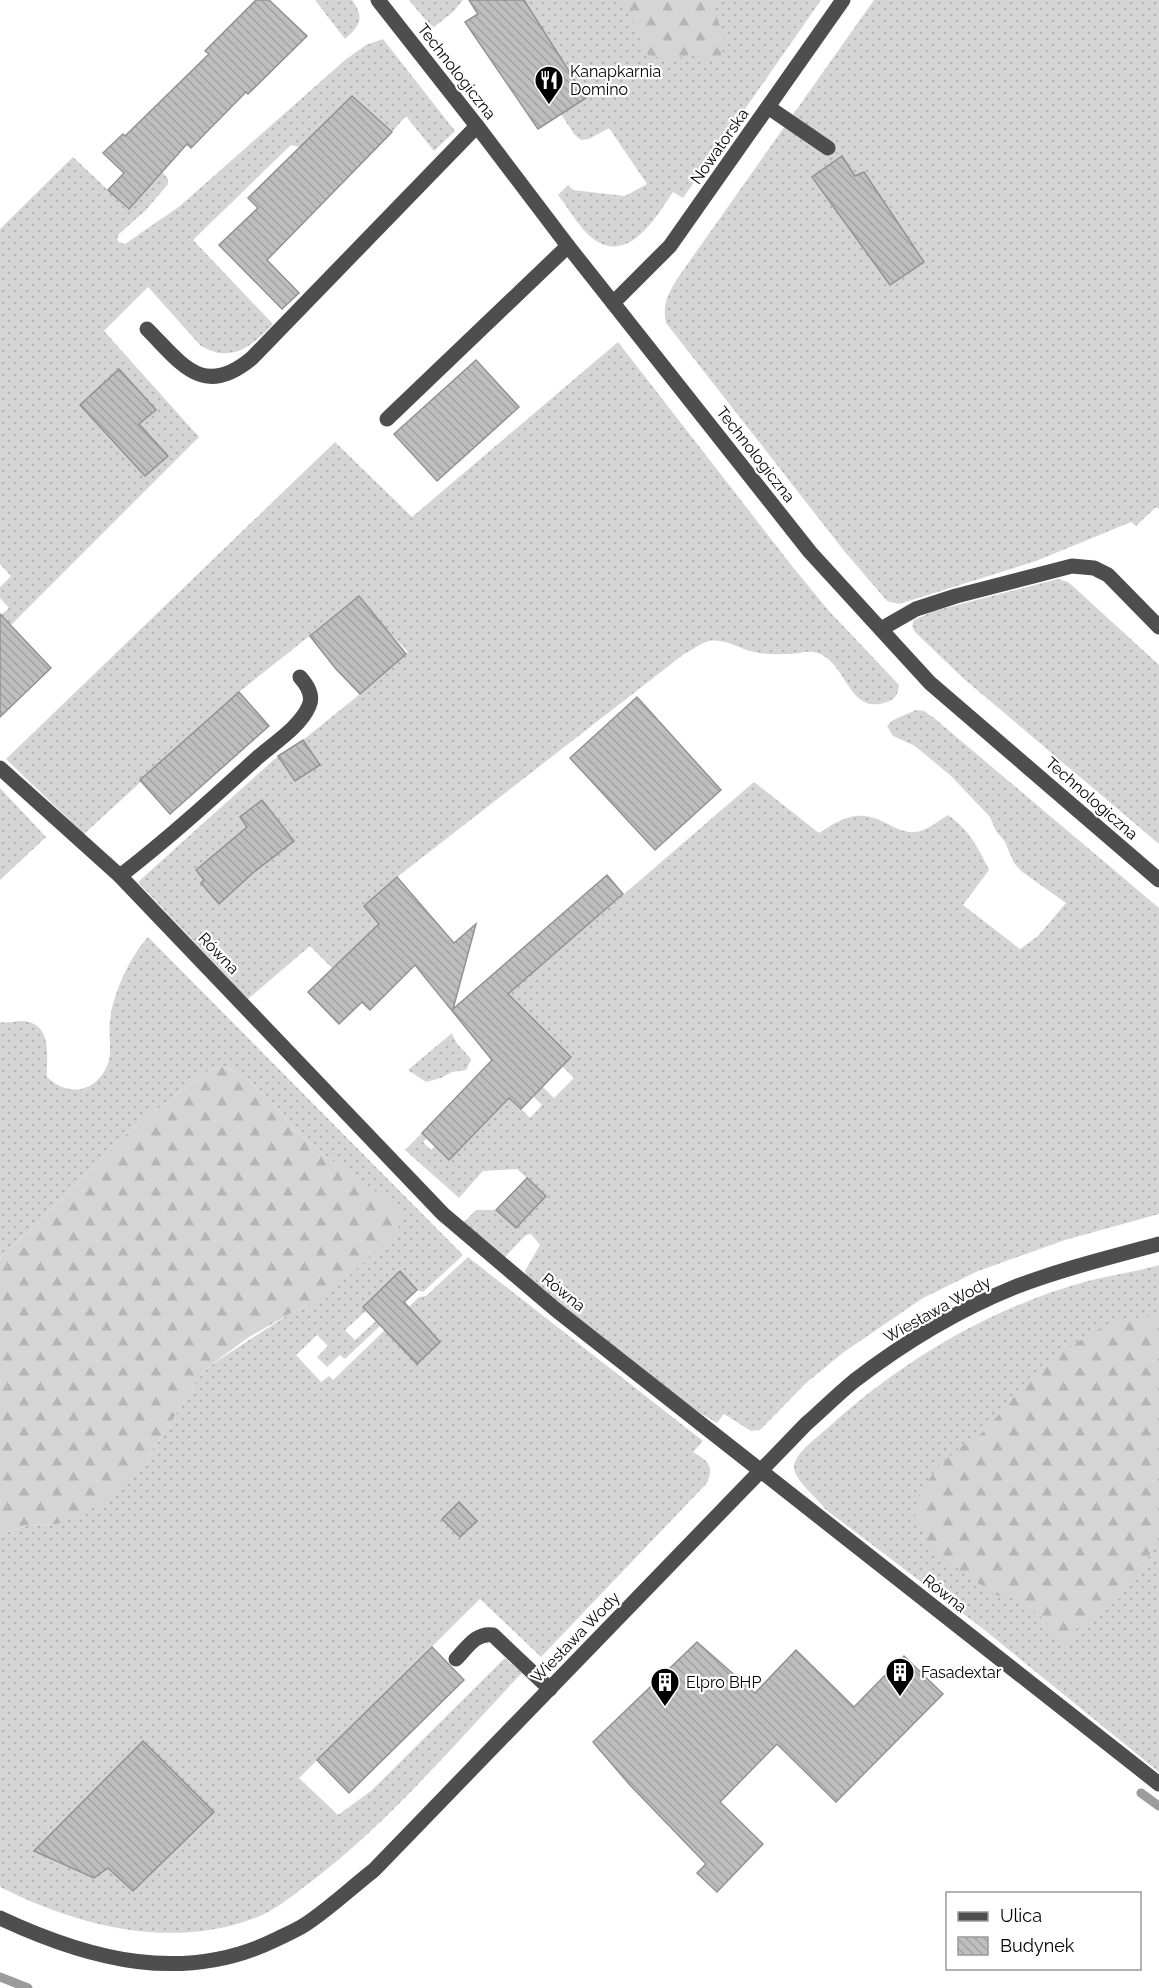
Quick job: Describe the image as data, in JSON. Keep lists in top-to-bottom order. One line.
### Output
{"streets":{"street":["Technologiczna","Nowatorska","Równa","Wiesława Wody"]},"crossings":[["Technologiczna","Nowatorska"],["Równa","Wiesława Wody"]],"places":{"restaurant":["Kanapkarnia Domino"],"building":["Fasadextar","Elpro BHP"]},"legend":["Ulica","Budynek"]}
